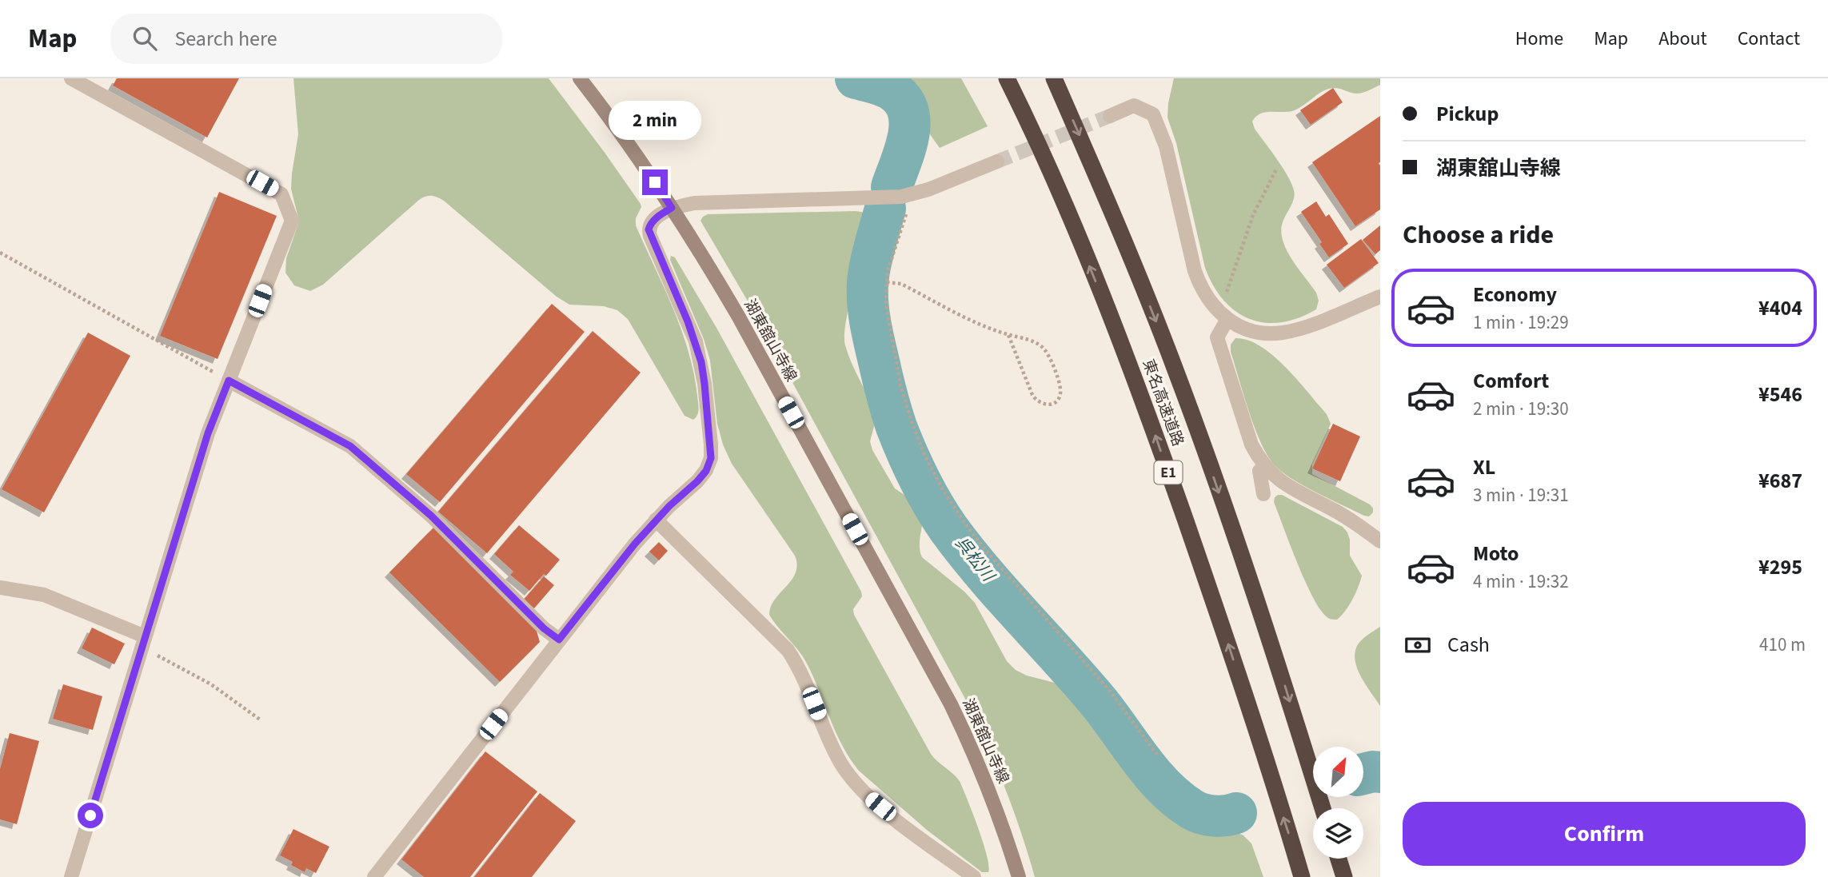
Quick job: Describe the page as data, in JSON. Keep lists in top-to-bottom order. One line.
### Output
{"streets":{"highway":["東名高速道路","E1"],"main road":["湖東舘山寺線"]},"water":["呉松川"],"north":"top right","page":{"header":"Map","search":"Search here","nav":["Home","Map","About","Contact"],"banner":["Pickup","湖東舘山寺線"],"bubble":"2 min","heading":"Choose a ride","list":[{"name":"Economy","note":"1 min · 19:29","value":"¥404"},{"name":"Comfort","note":"2 min · 19:30","value":"¥546"},{"name":"XL","note":"3 min · 19:31","value":"¥687"},{"name":"Moto","note":"4 min · 19:32","value":"¥295"}],"pay":["Cash","410 m"],"buttons":"Confirm"}}
